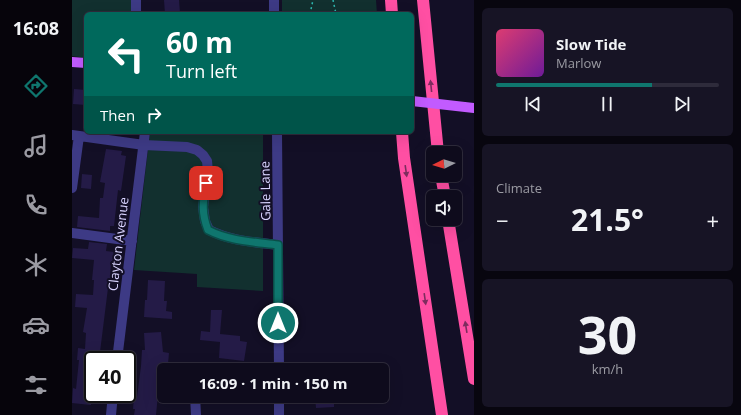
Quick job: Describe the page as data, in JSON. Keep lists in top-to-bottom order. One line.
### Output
{"streets":{"street":["Gale Lane","Clayton Avenue"]},"north":"left","page":{"tabs":"16:08","turn":["60 m","Turn left"],"song":["Slow Tide","Marlow"],"then":"Then","tile":["Climate",["30","km/h"]],"heat":["−","21.5°","+"],"limit":"40","trip":"16:09 · 1 min · 150 m"}}
